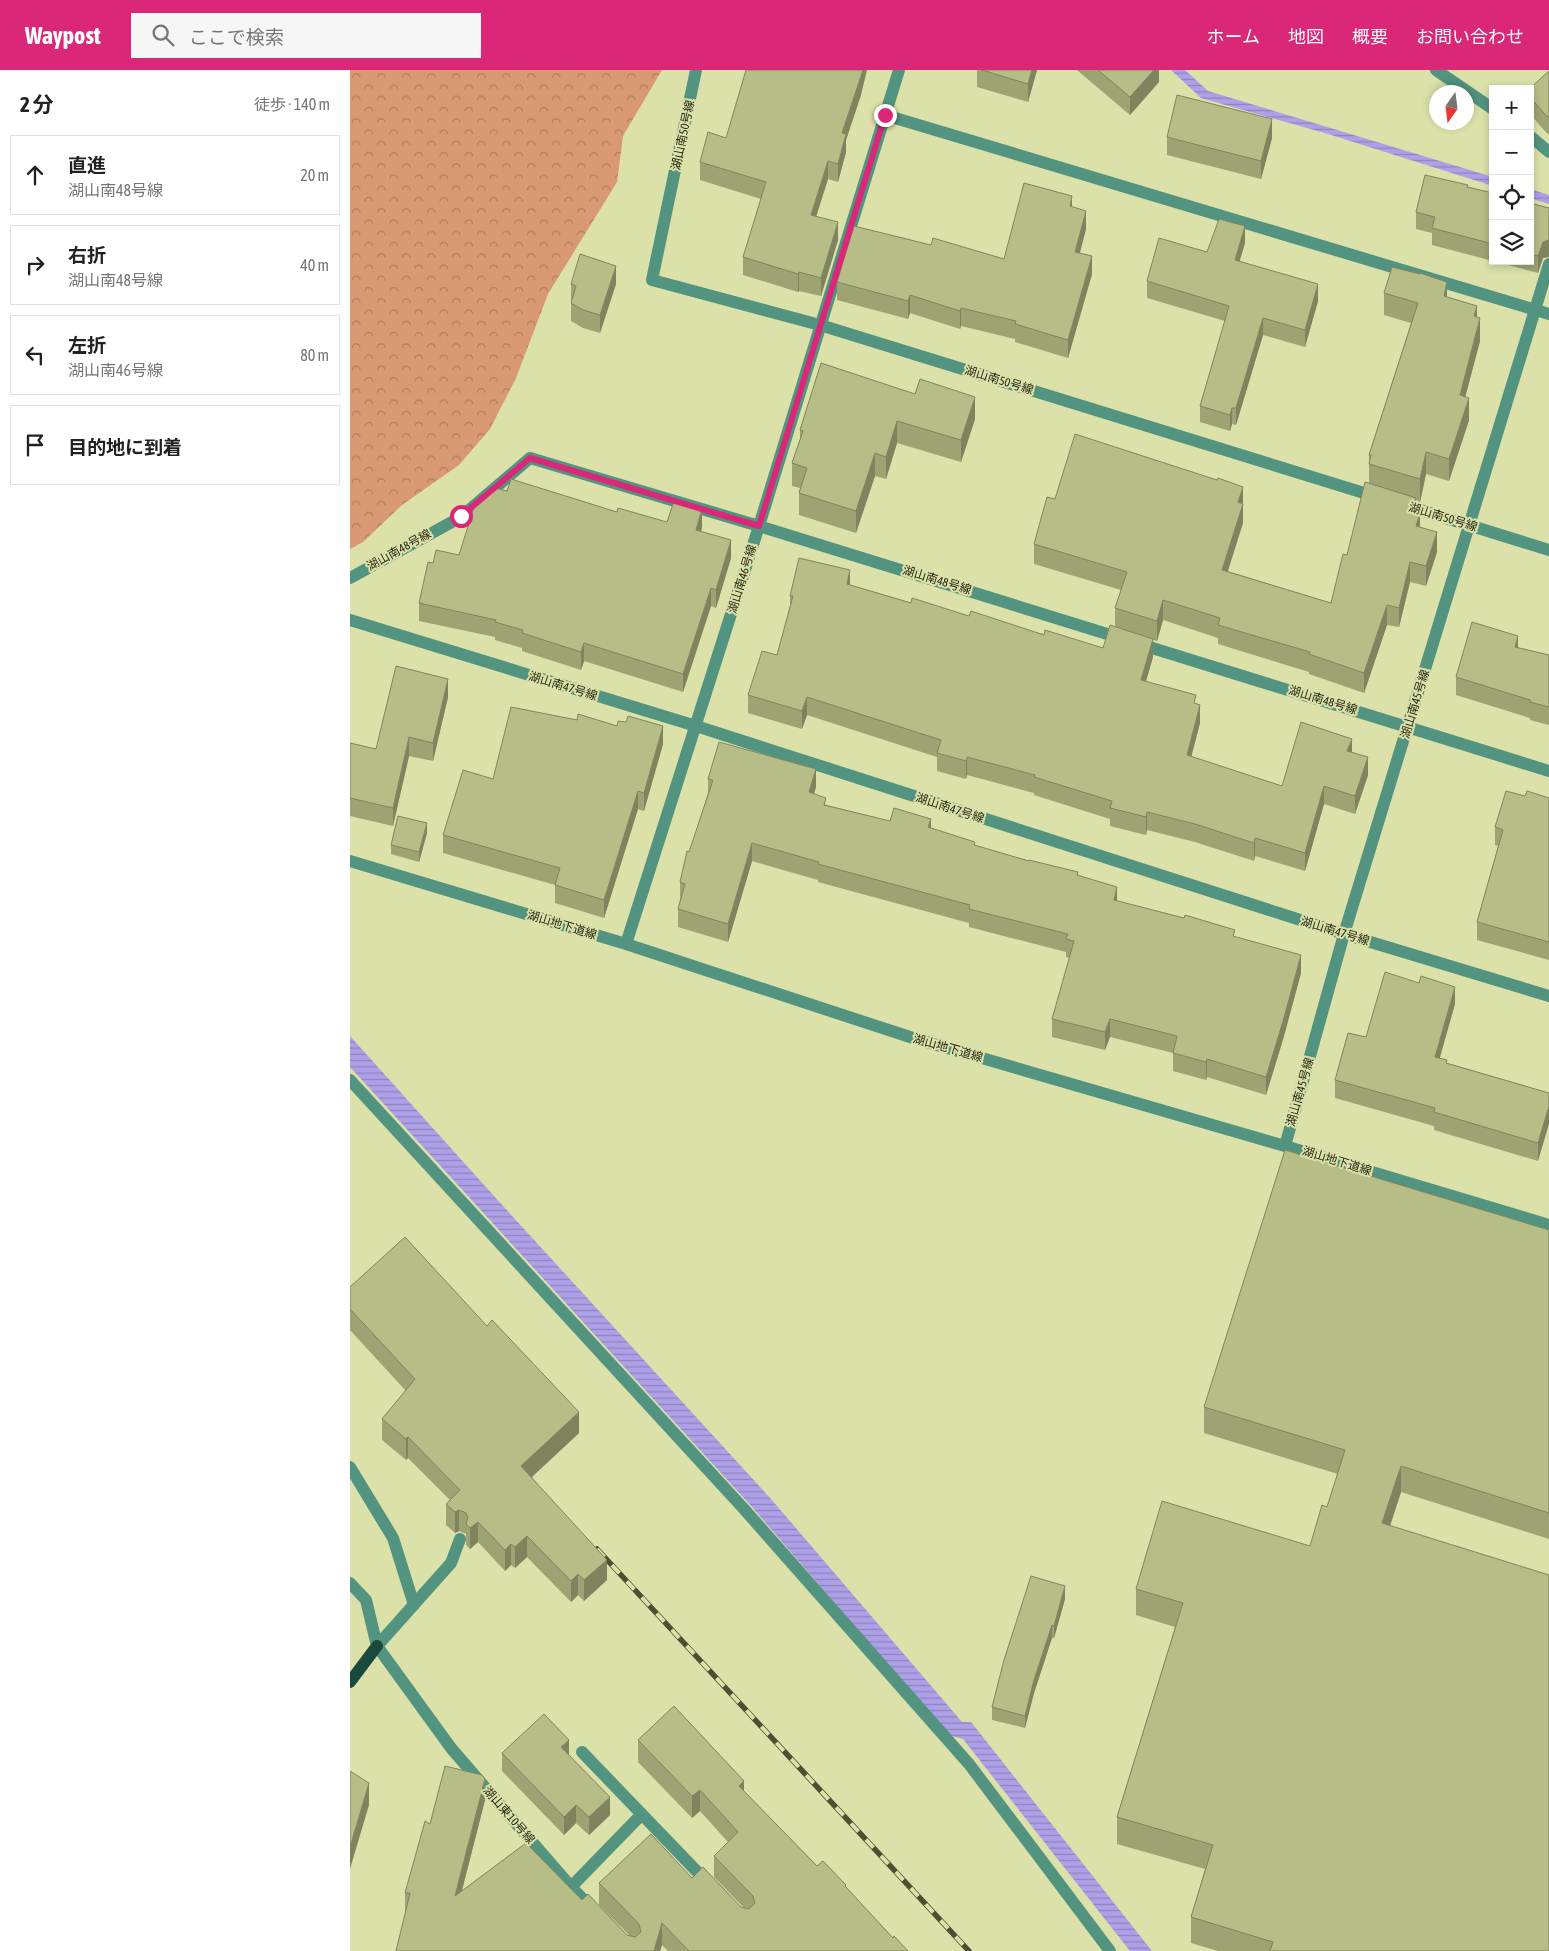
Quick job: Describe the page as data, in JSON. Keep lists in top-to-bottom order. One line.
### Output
{"streets":{"street":["湖山南50号線","湖山南48号線","湖山南46号線","湖山南47号線","湖山南45号線","湖山地下道線","湖山東10号線"]},"crossings":[["湖山南50号線","湖山南46号線"],["湖山南50号線","湖山南45号線"],["湖山南48号線","湖山南46号線"],["湖山南48号線","湖山南45号線"],["湖山南46号線","湖山南47号線"],["湖山南46号線","湖山地下道線"],["湖山南47号線","湖山南45号線"],["湖山南45号線","湖山地下道線"]],"north":"bottom","page":{"header":"Waypost","search":"ここで検索","nav":["ホーム","地図","概要","お問い合わせ"],"heading":["2 分","徒歩 · 140 m"],"map_buttons":["+","−"],"list":[["直進","湖山南48号線","20 m"],["右折","湖山南48号線","40 m"],["左折","湖山南46号線","80 m"],"目的地に到着"]}}
